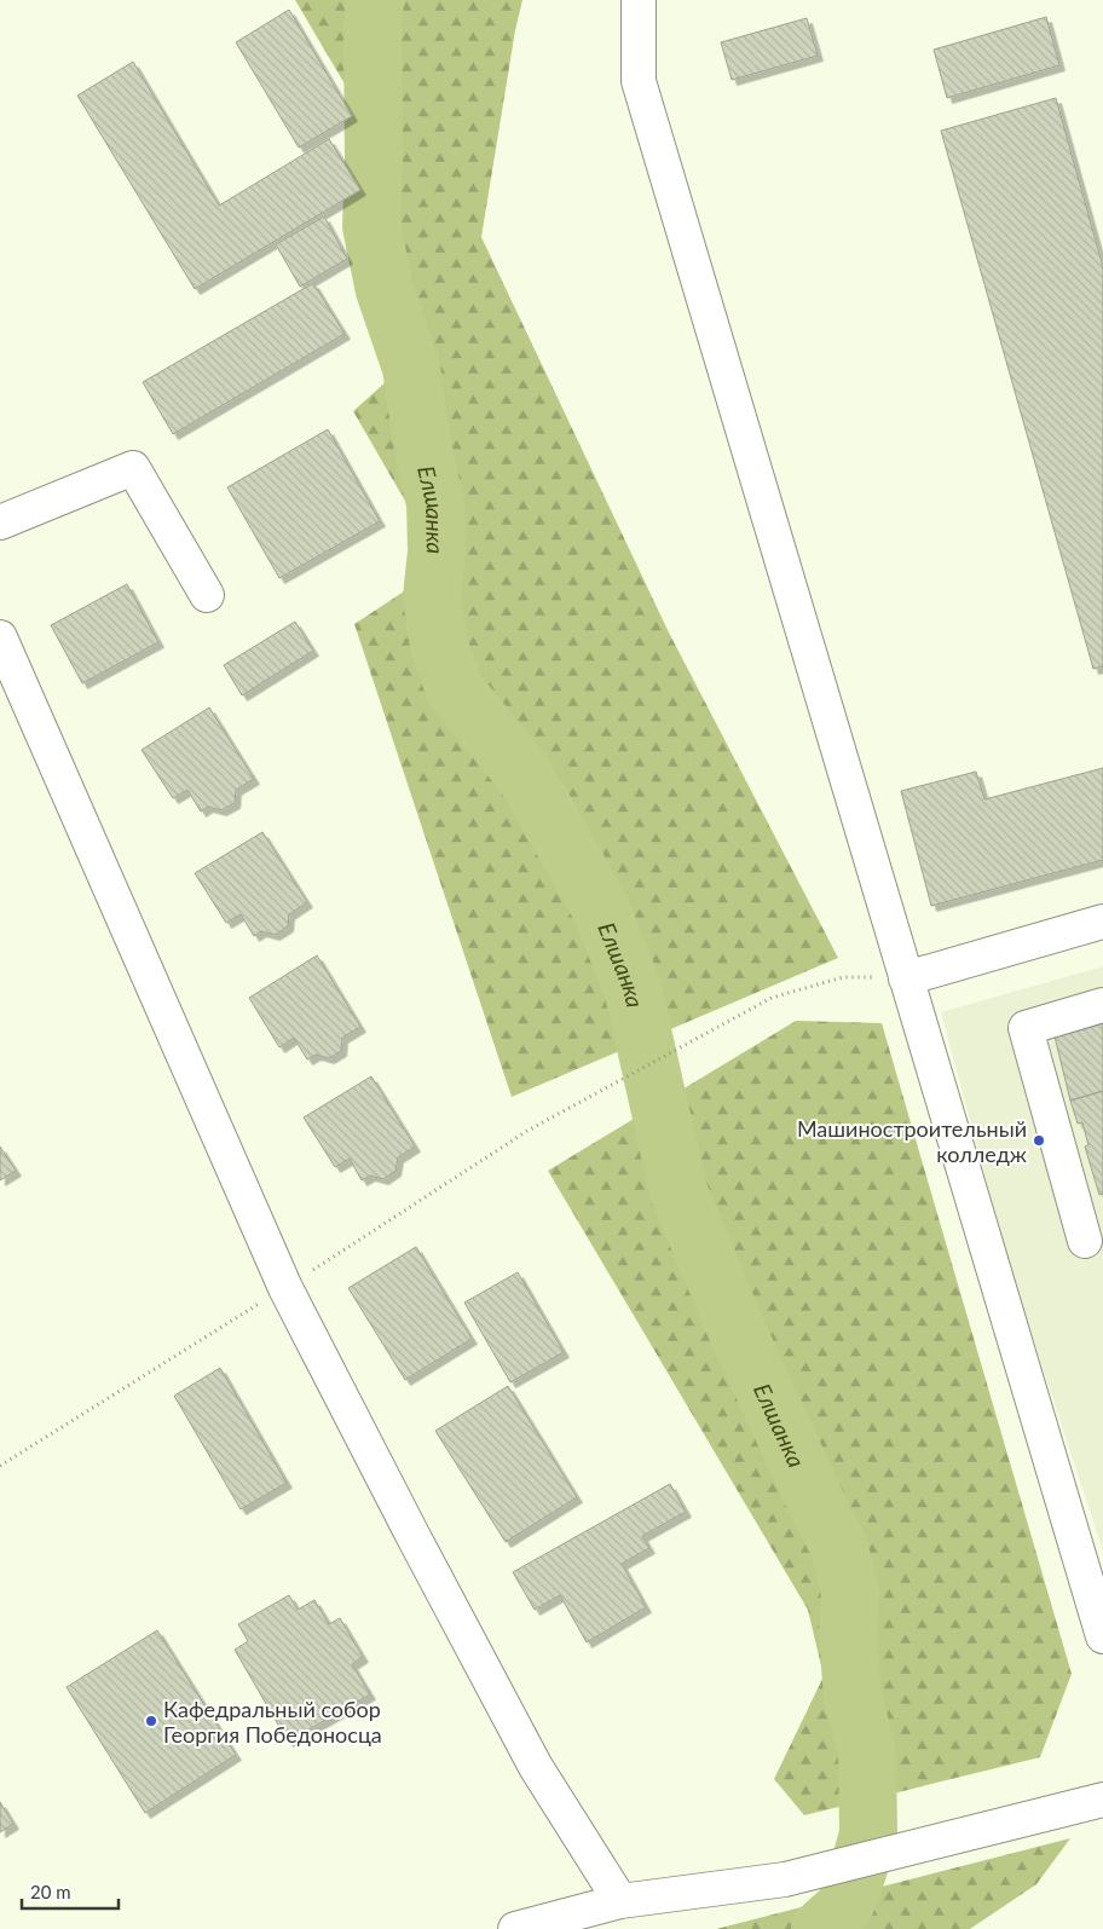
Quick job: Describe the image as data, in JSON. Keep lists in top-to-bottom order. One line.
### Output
{"water":["Елшанка"],"places":["Машиностроительный колледж","Кафедральный собор Георгия Победоносца"],"scale_bar":"20 m"}
